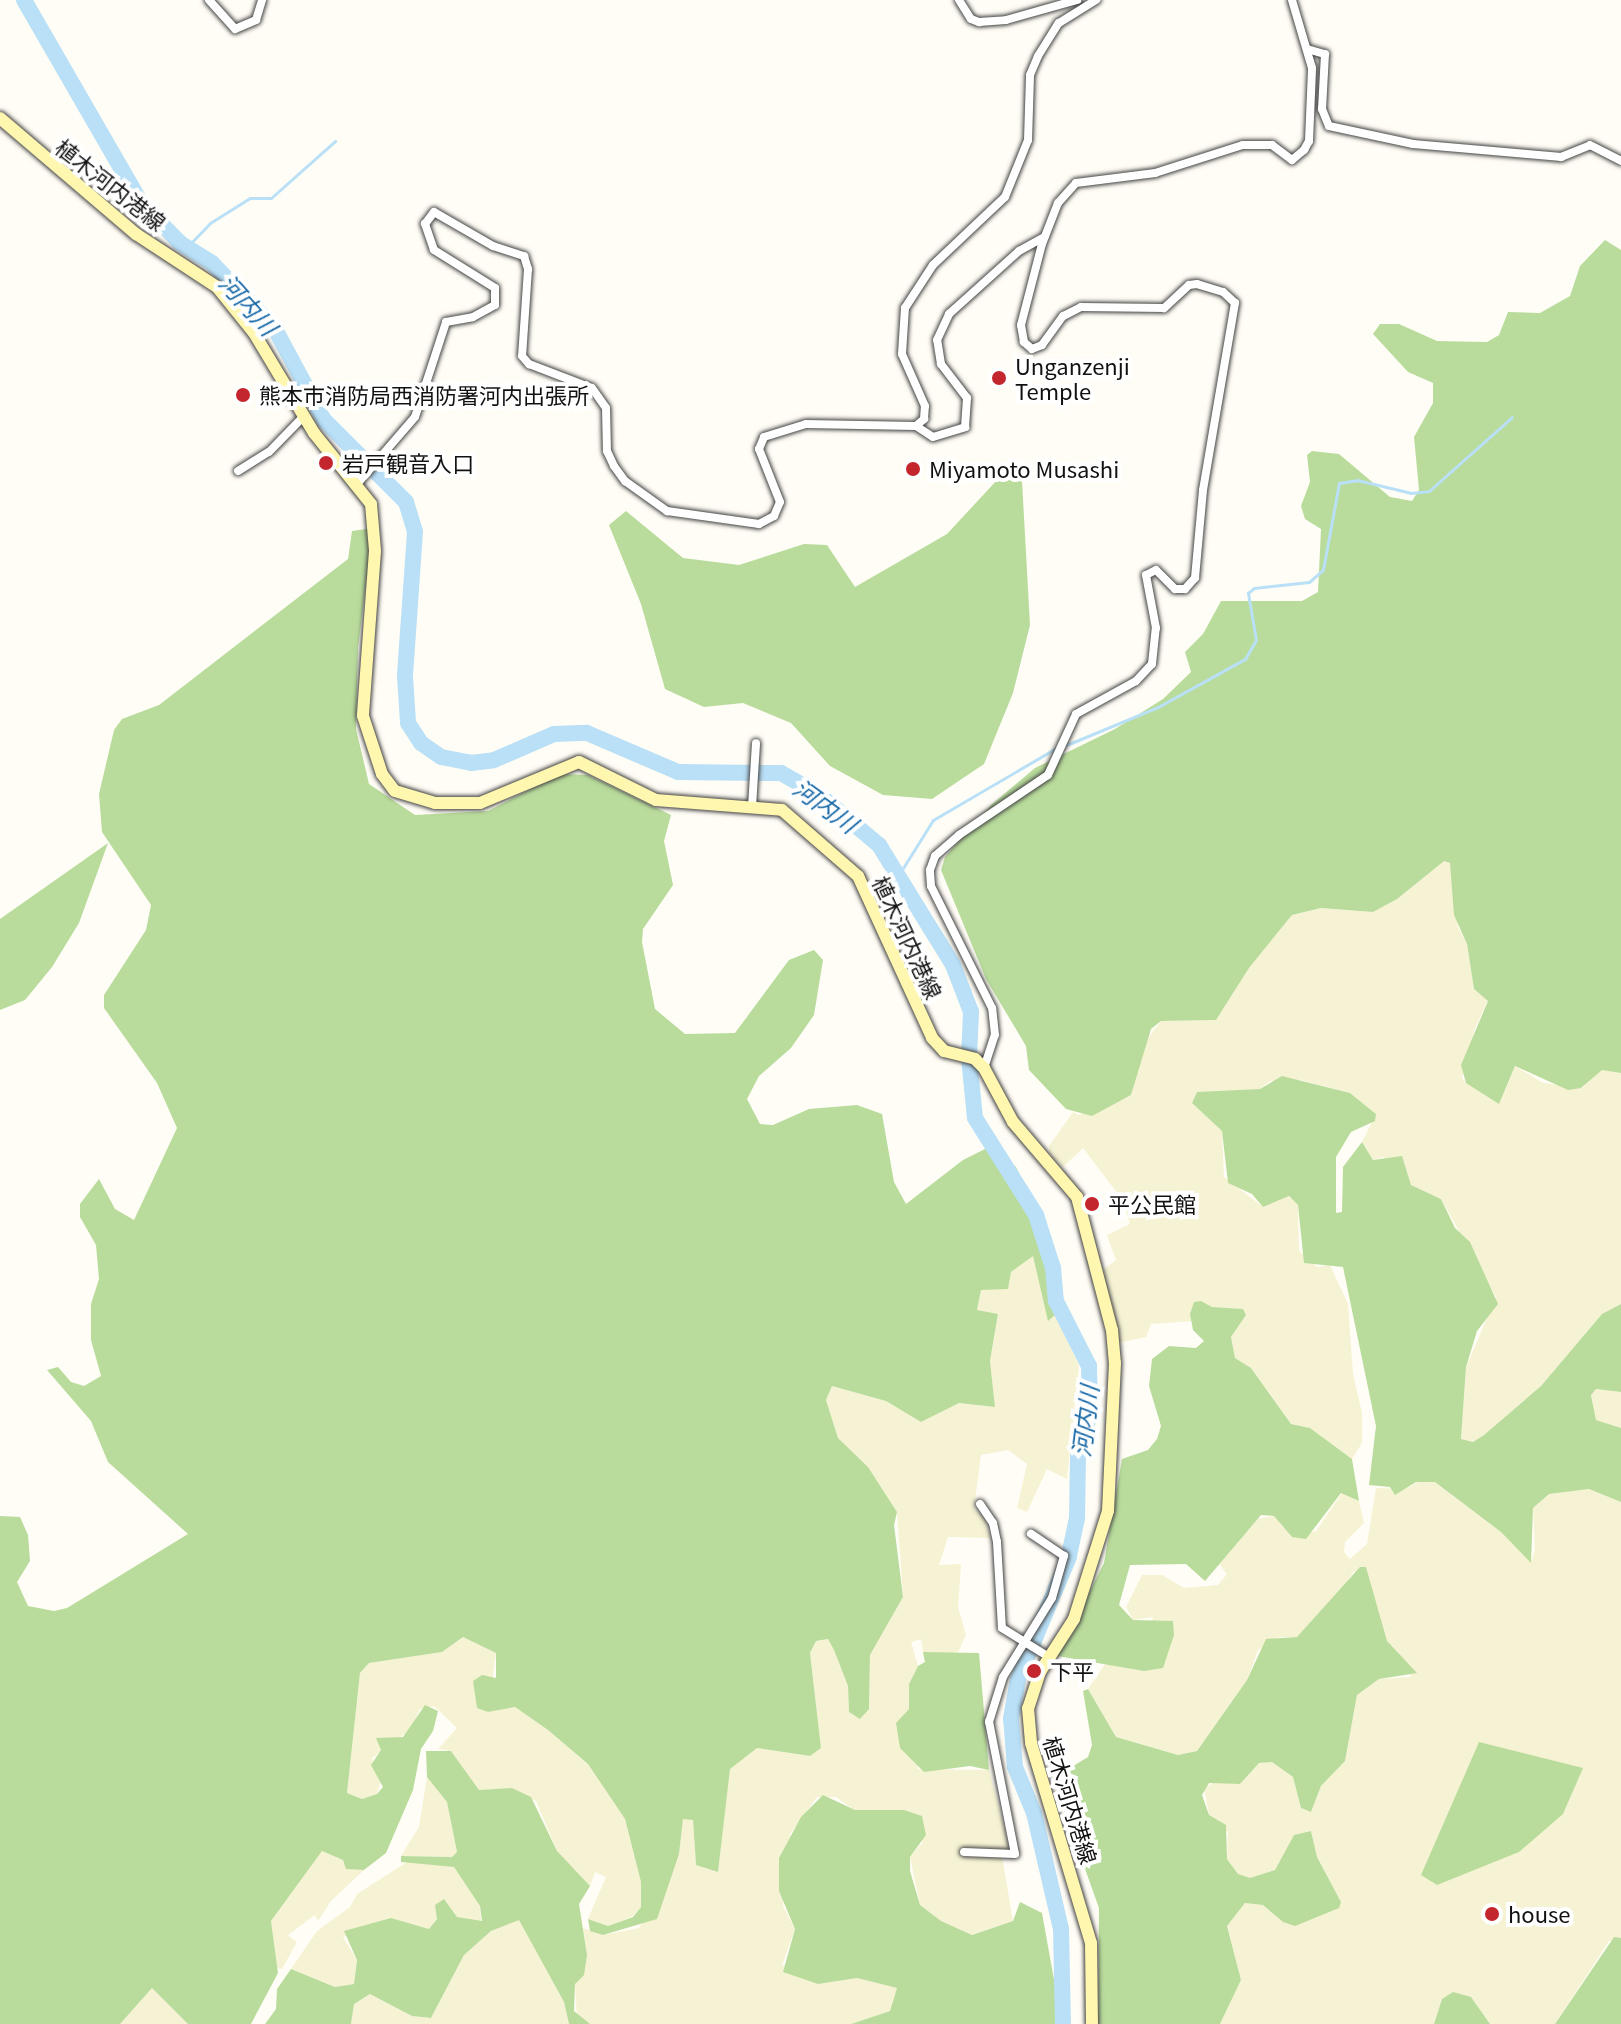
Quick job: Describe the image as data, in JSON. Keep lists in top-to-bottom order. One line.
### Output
{"streets":{"main road":["植木河内港線"]},"water":["河内川"],"places":["Unganzenji Temple","熊本市消防局西消防署河内出張所","岩戸観音入口","Miyamoto Musashi","平公民館","下平","house"]}
